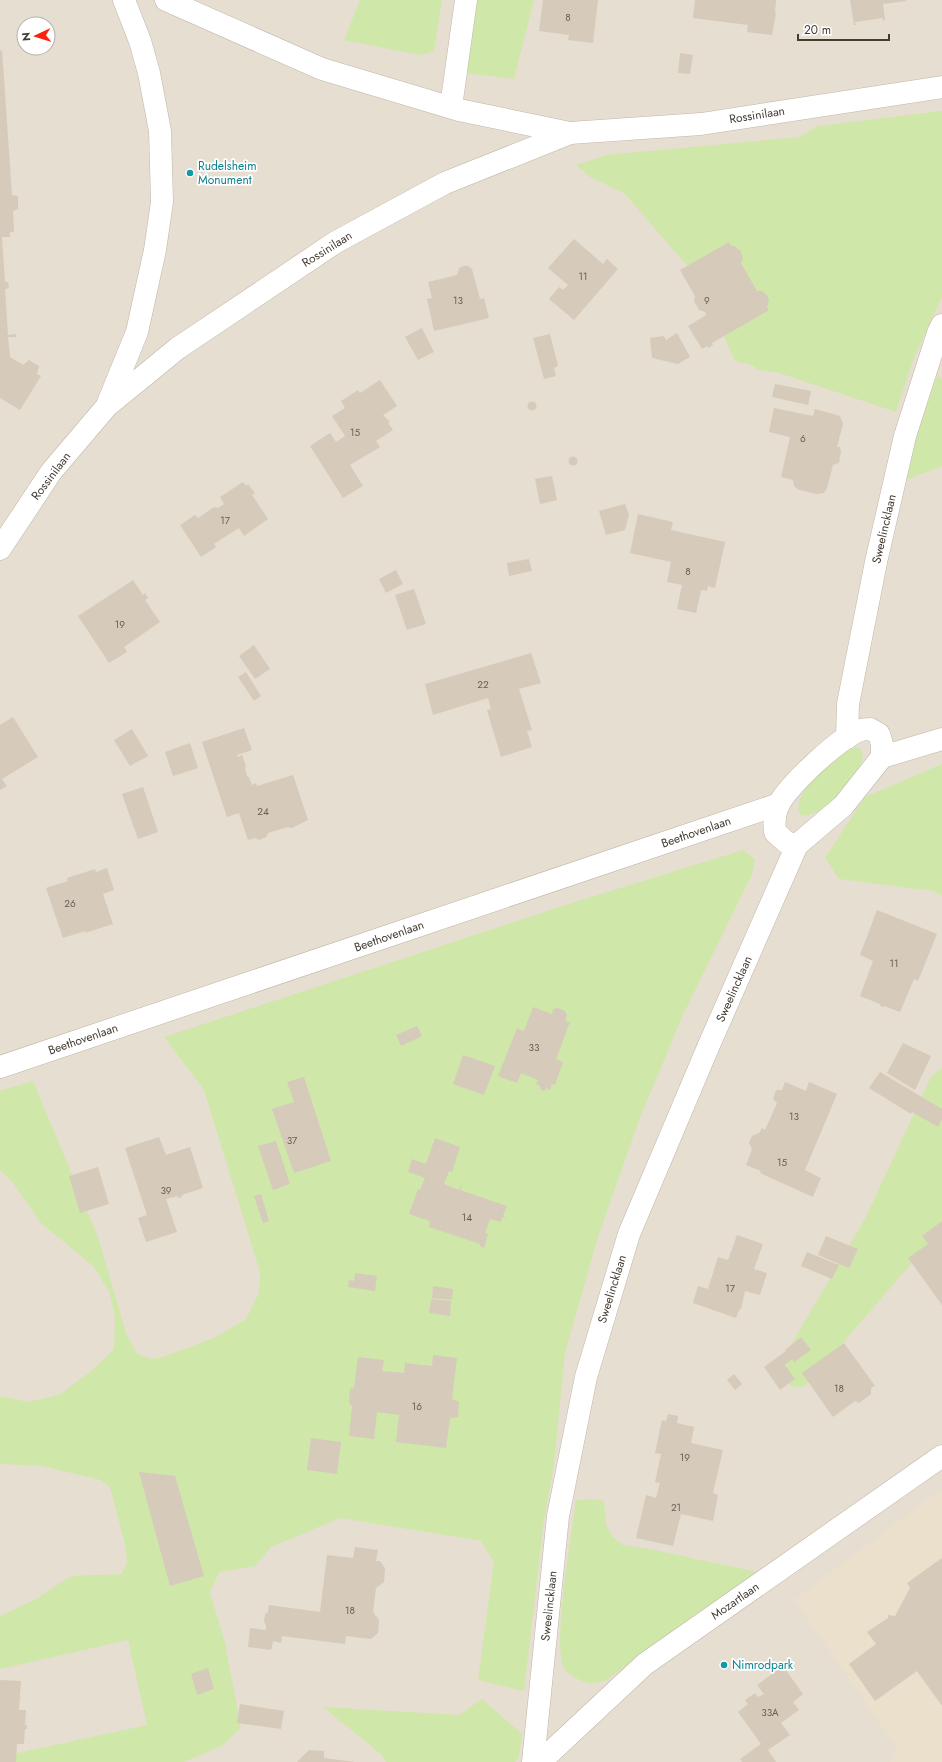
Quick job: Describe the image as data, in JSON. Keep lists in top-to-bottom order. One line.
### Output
{"streets":{"street":["Rossinilaan","Sweelincklaan","Beethovenlaan","Mozartlaan"]},"places":["Rudelsheim Monument","Nimrodpark"],"house_numbers":["8","11","13","9","15","6","17","8","19","22","24","26","11","33","13","37","15","39","14","17","18","16","19","21","18","33A"],"scale_bar":"20 m","north":"left"}
